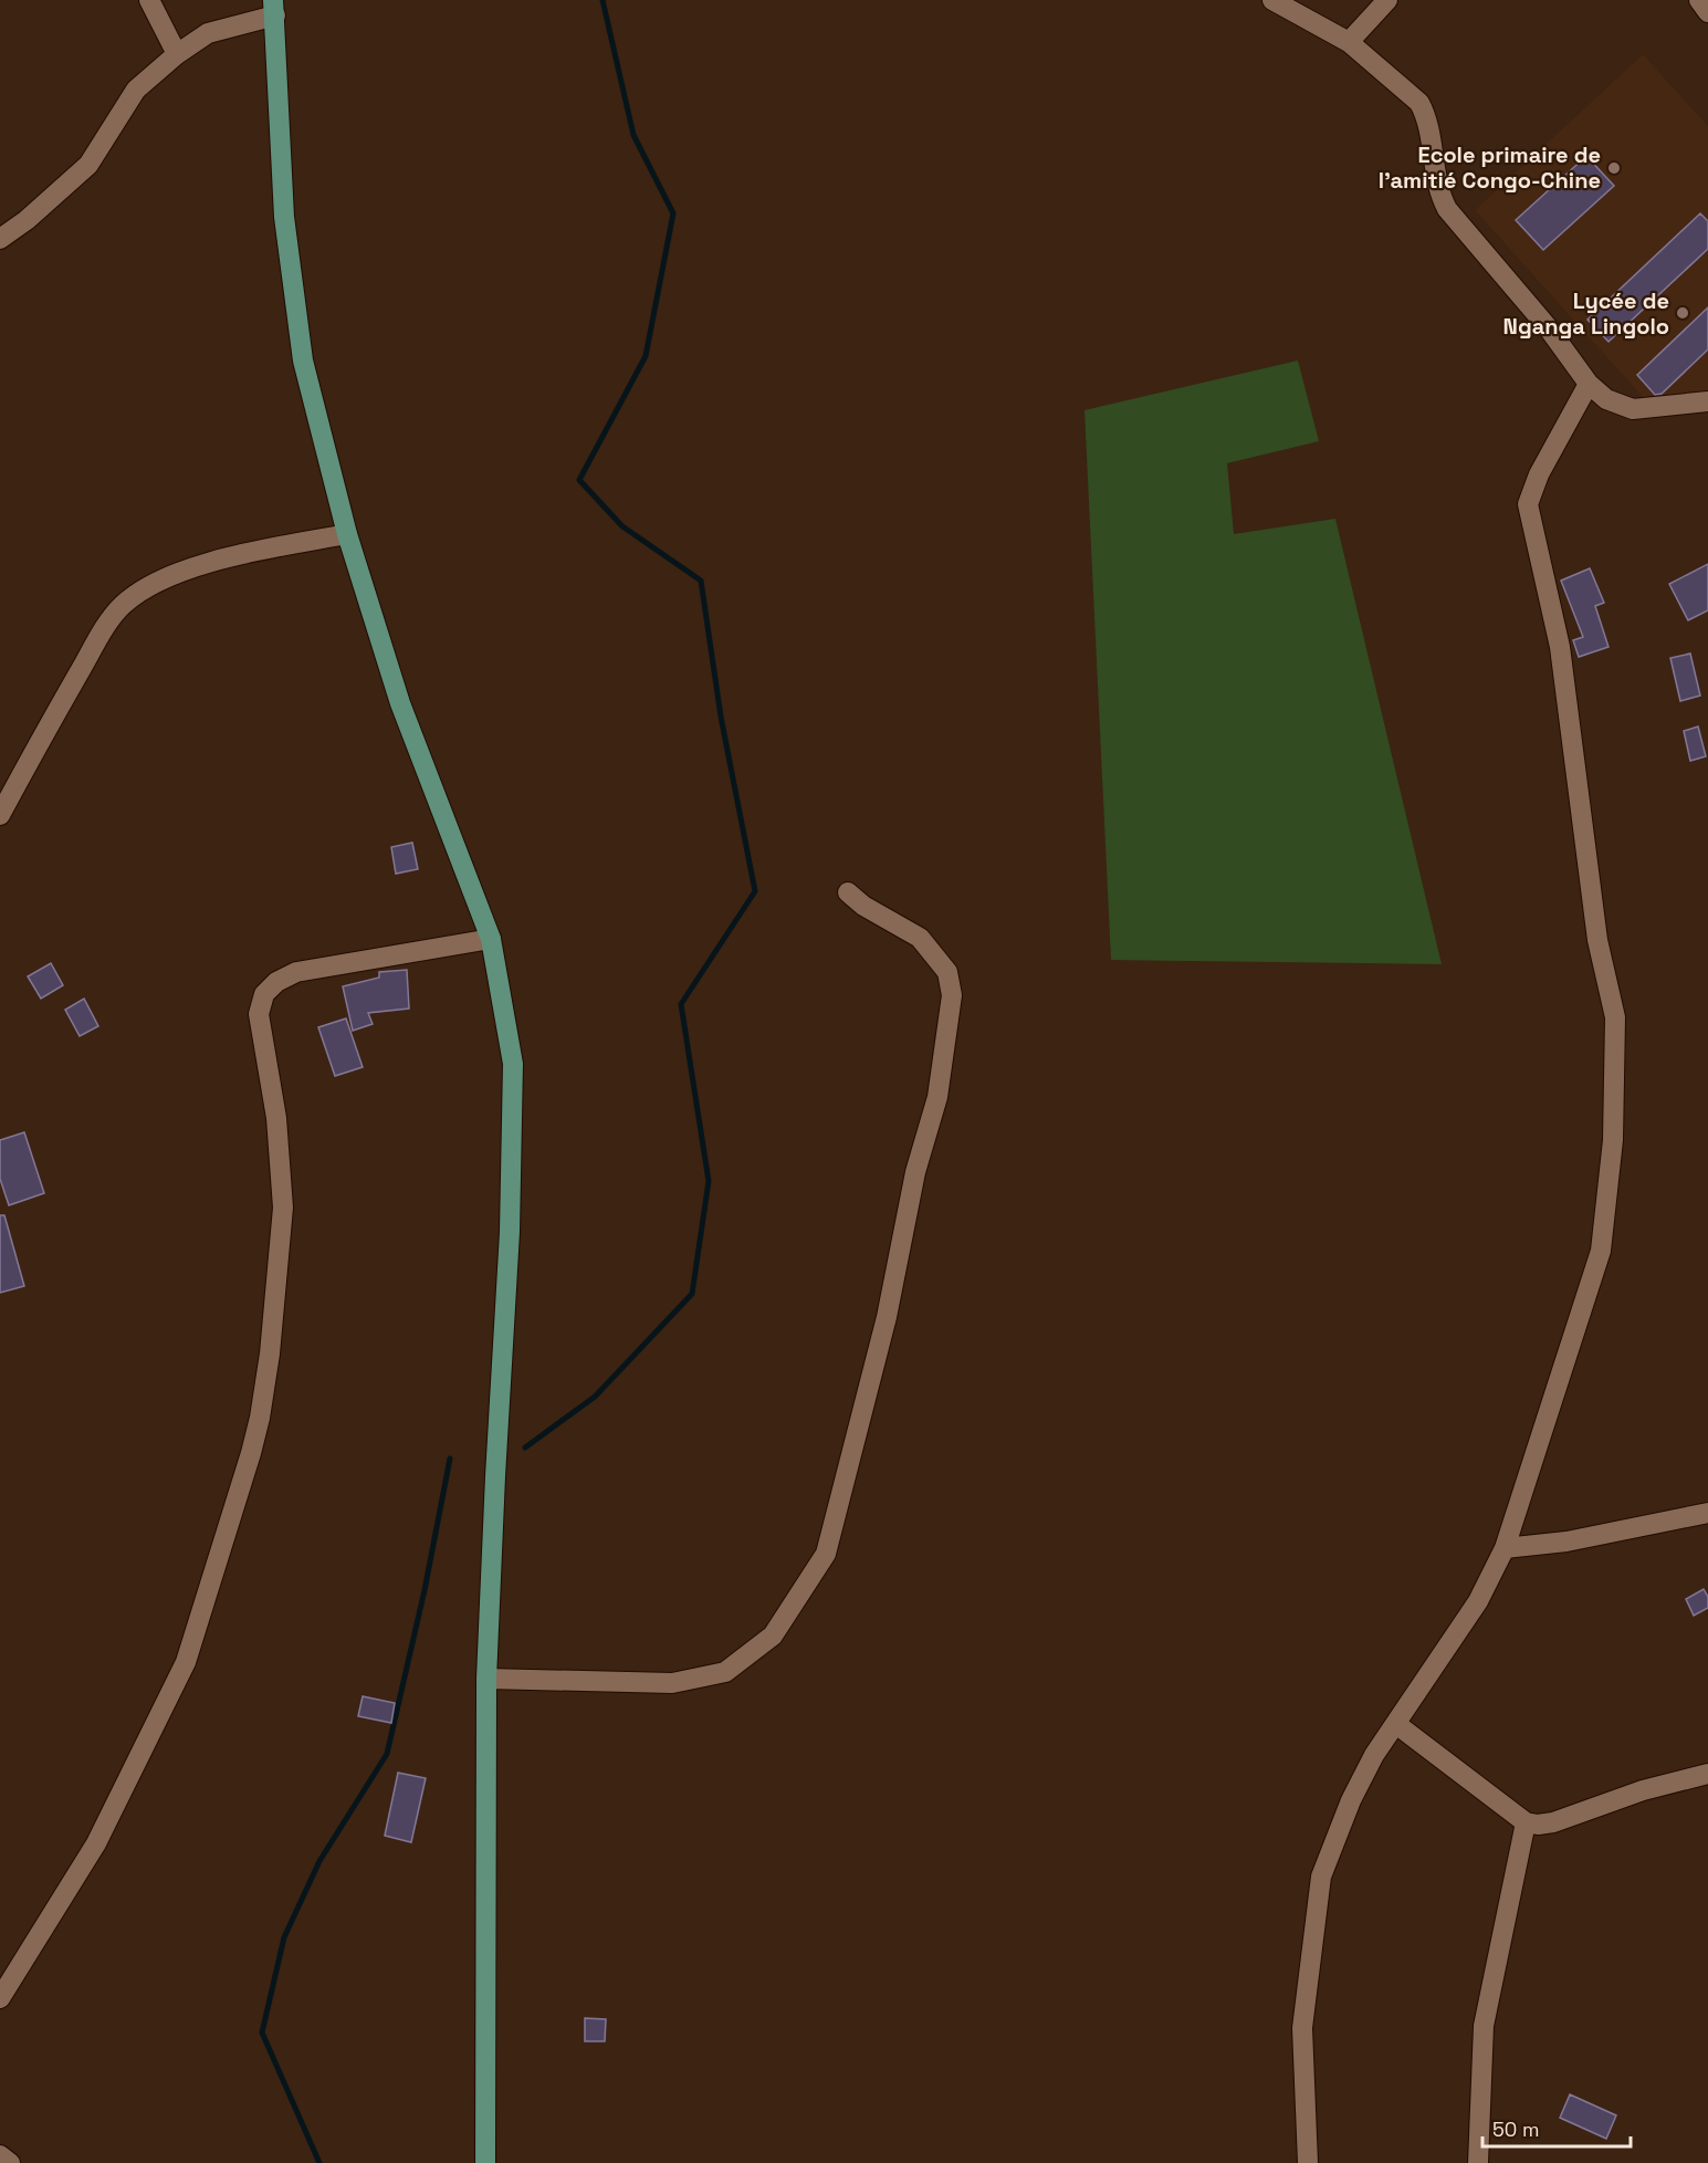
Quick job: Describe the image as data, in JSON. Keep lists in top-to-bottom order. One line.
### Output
{"places":["Ecole primaire de l’amitié Congo-Chine","Lycée de Nganga Lingolo"],"scale_bar":"50 m"}
